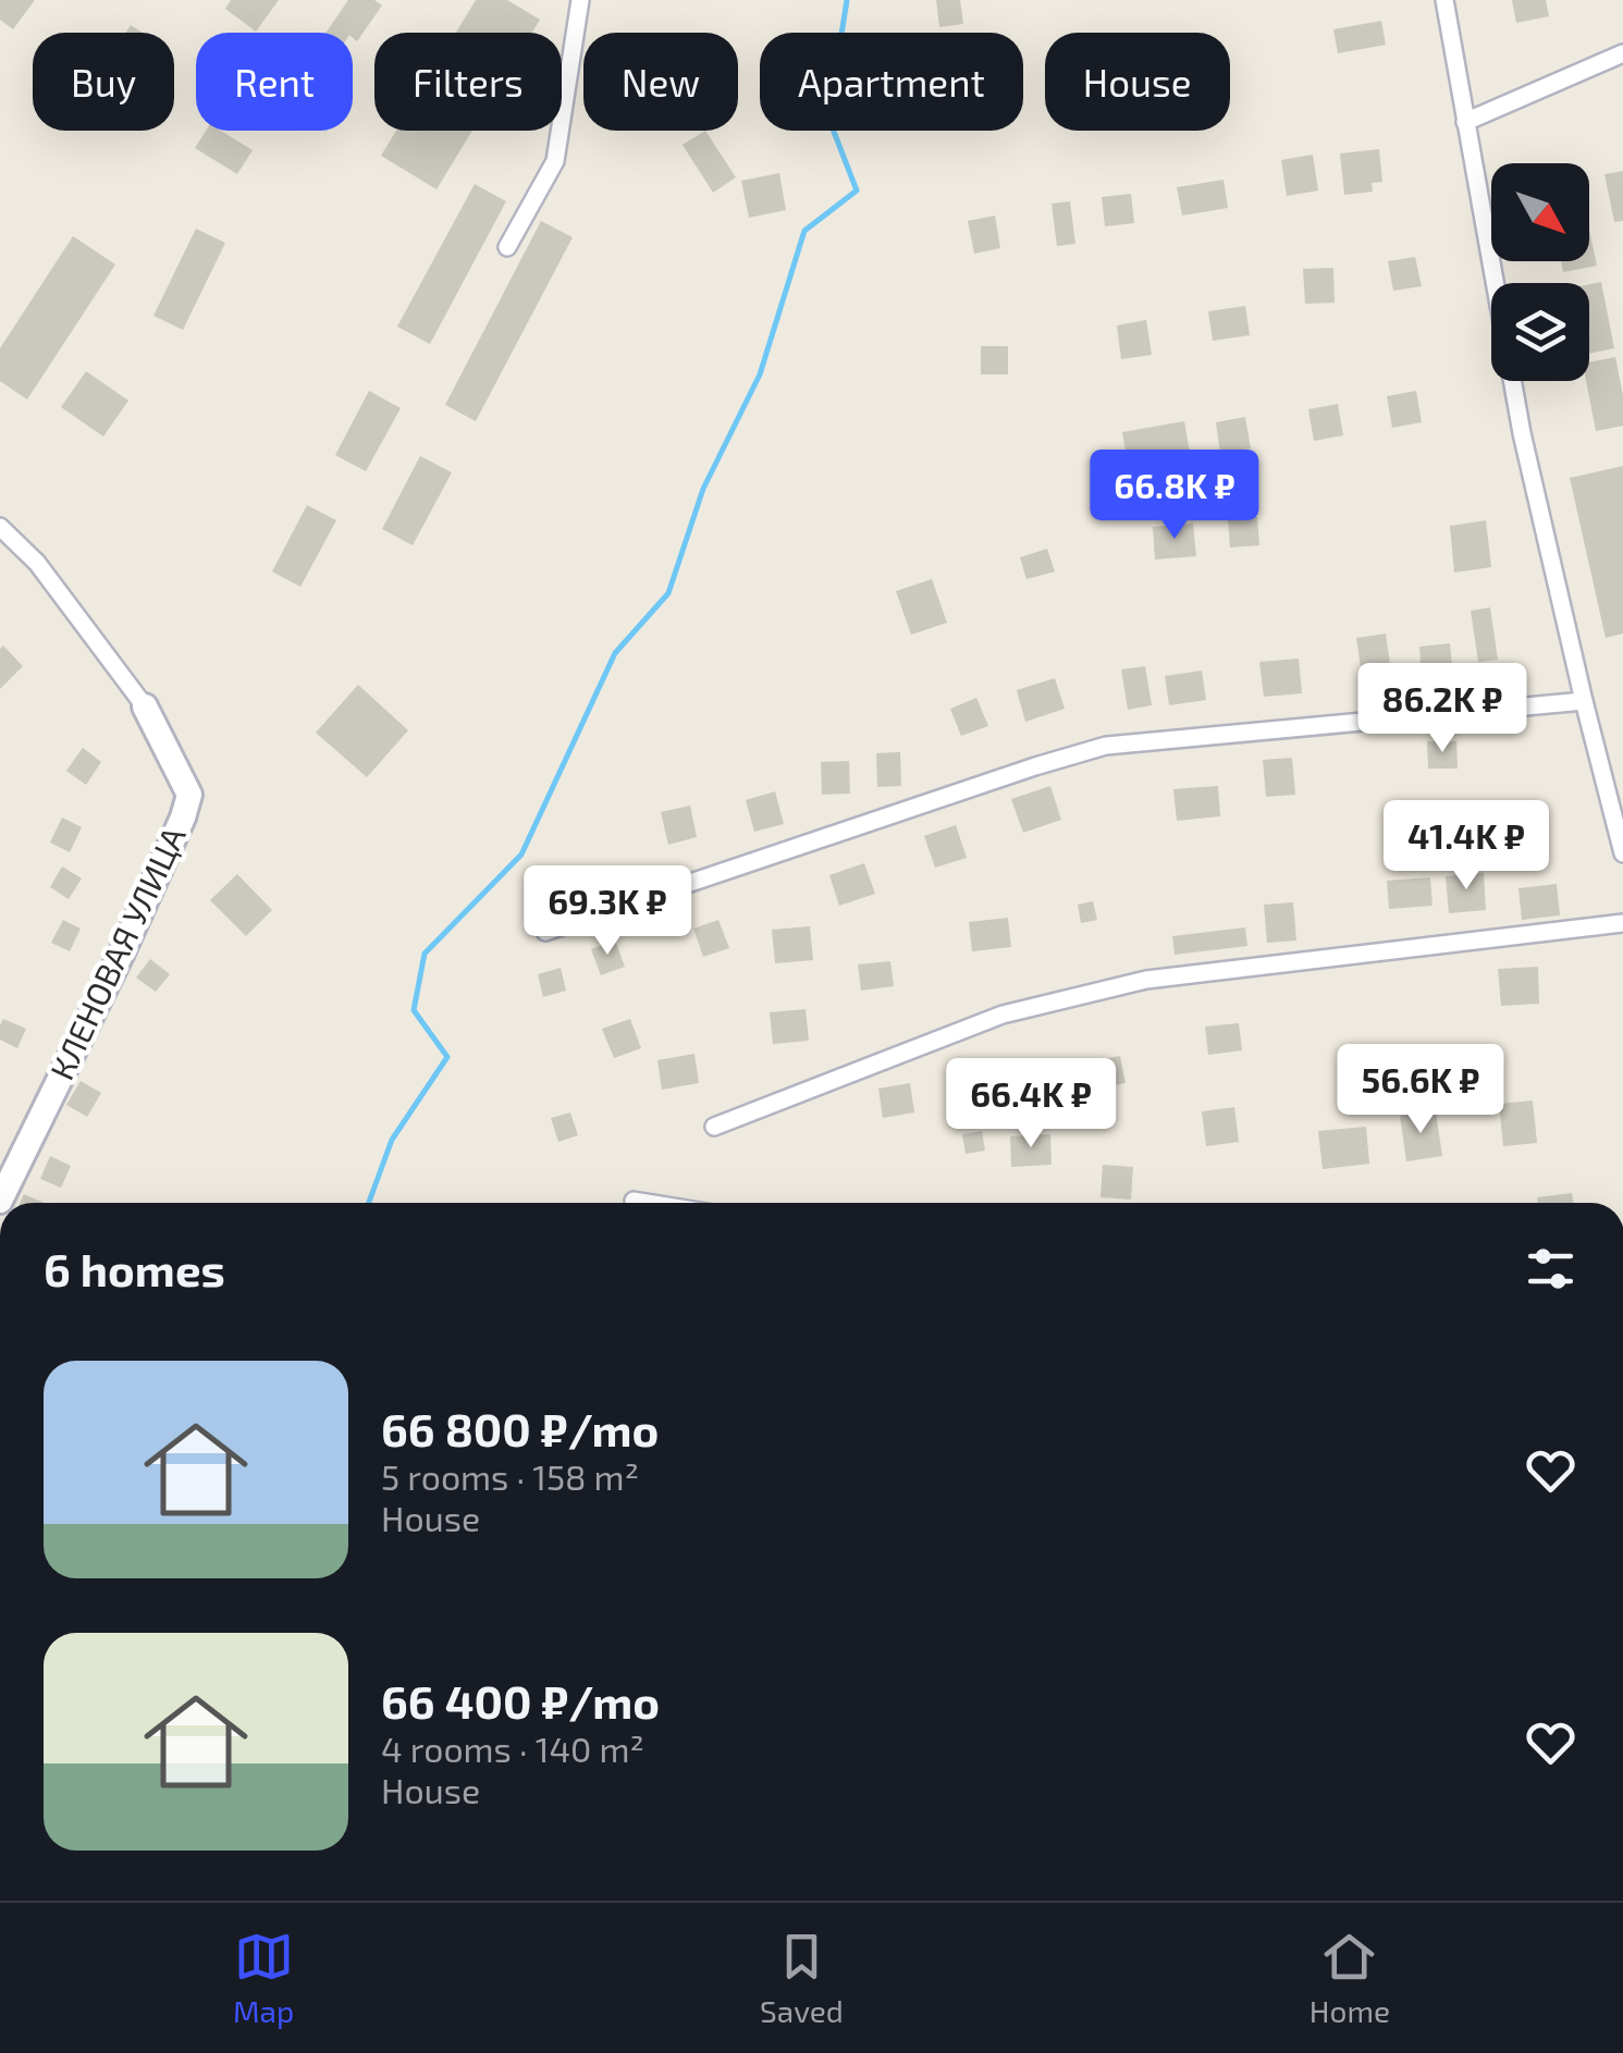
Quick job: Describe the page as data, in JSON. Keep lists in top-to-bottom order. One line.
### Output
{"streets":{"street":["КЛЕНОВАЯ УЛИЦА"]},"north":"bottom right","page":{"chip":["Buy","Rent","Filters","New","Apartment","House"],"price":["66.8K ₽","86.2K ₽","41.4K ₽","69.3K ₽","56.6K ₽","66.4K ₽"],"heading":"6 homes","list":[{"name":"66 800 ₽/mo","note":"5 rooms · 158 m² · House"},{"name":"66 400 ₽/mo","note":"4 rooms · 140 m² · House"}],"tabs":["Map","Saved","Home"]}}
